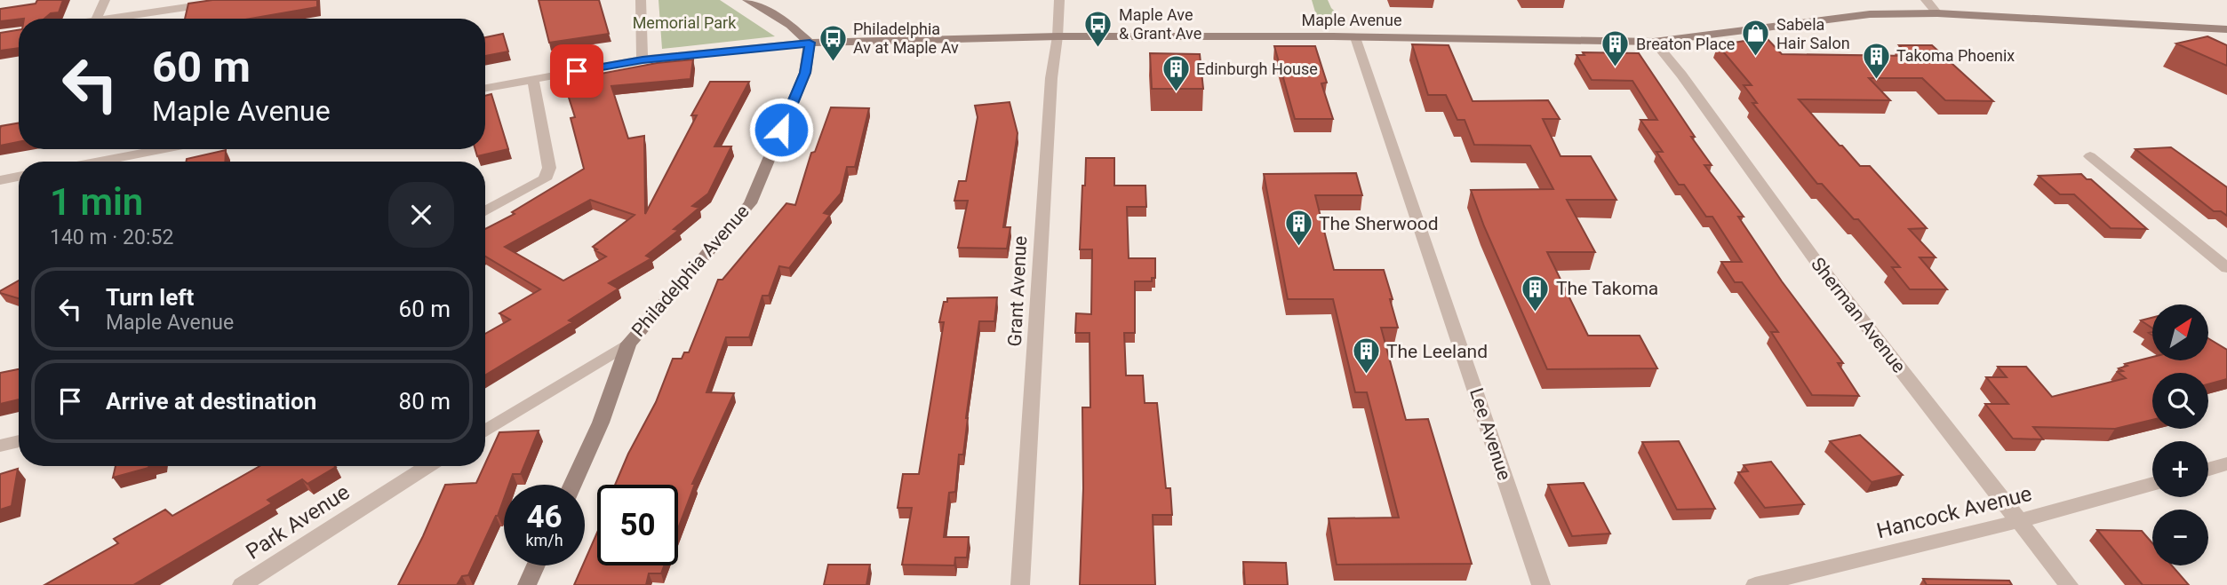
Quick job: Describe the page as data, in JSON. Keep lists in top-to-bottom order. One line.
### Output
{"streets":{"street":["Maple Avenue","Philadelphia Avenue","Grant Avenue","Sherman Avenue","Lee Avenue","Hancock Avenue","Park Avenue"]},"crossings":[["Maple Avenue","Philadelphia Avenue"],["Maple Avenue","Grant Avenue"],["Maple Avenue","Sherman Avenue"],["Maple Avenue","Lee Avenue"],["Sherman Avenue","Hancock Avenue"]],"parks":["Memorial Park"],"places":{"bus stop":["Maple Ave & Grant Ave","Philadelphia Av at Maple Av"],"shop":["Sabela Hair Salon"],"building":["Breaton Place","Takoma Phoenix","Edinburgh House","The Sherwood","The Takoma","The Leeland"]},"north":"top right","page":{"turn":["60 m","Maple Avenue"],"heading":["1 min","140 m · 20:52"],"list":[{"name":"Turn left","note":"Maple Avenue","value":"60 m"},{"name":"Arrive at destination","value":"80 m"}],"map_buttons":["+","−"],"speed":"46 km/h","limit":"50"}}
